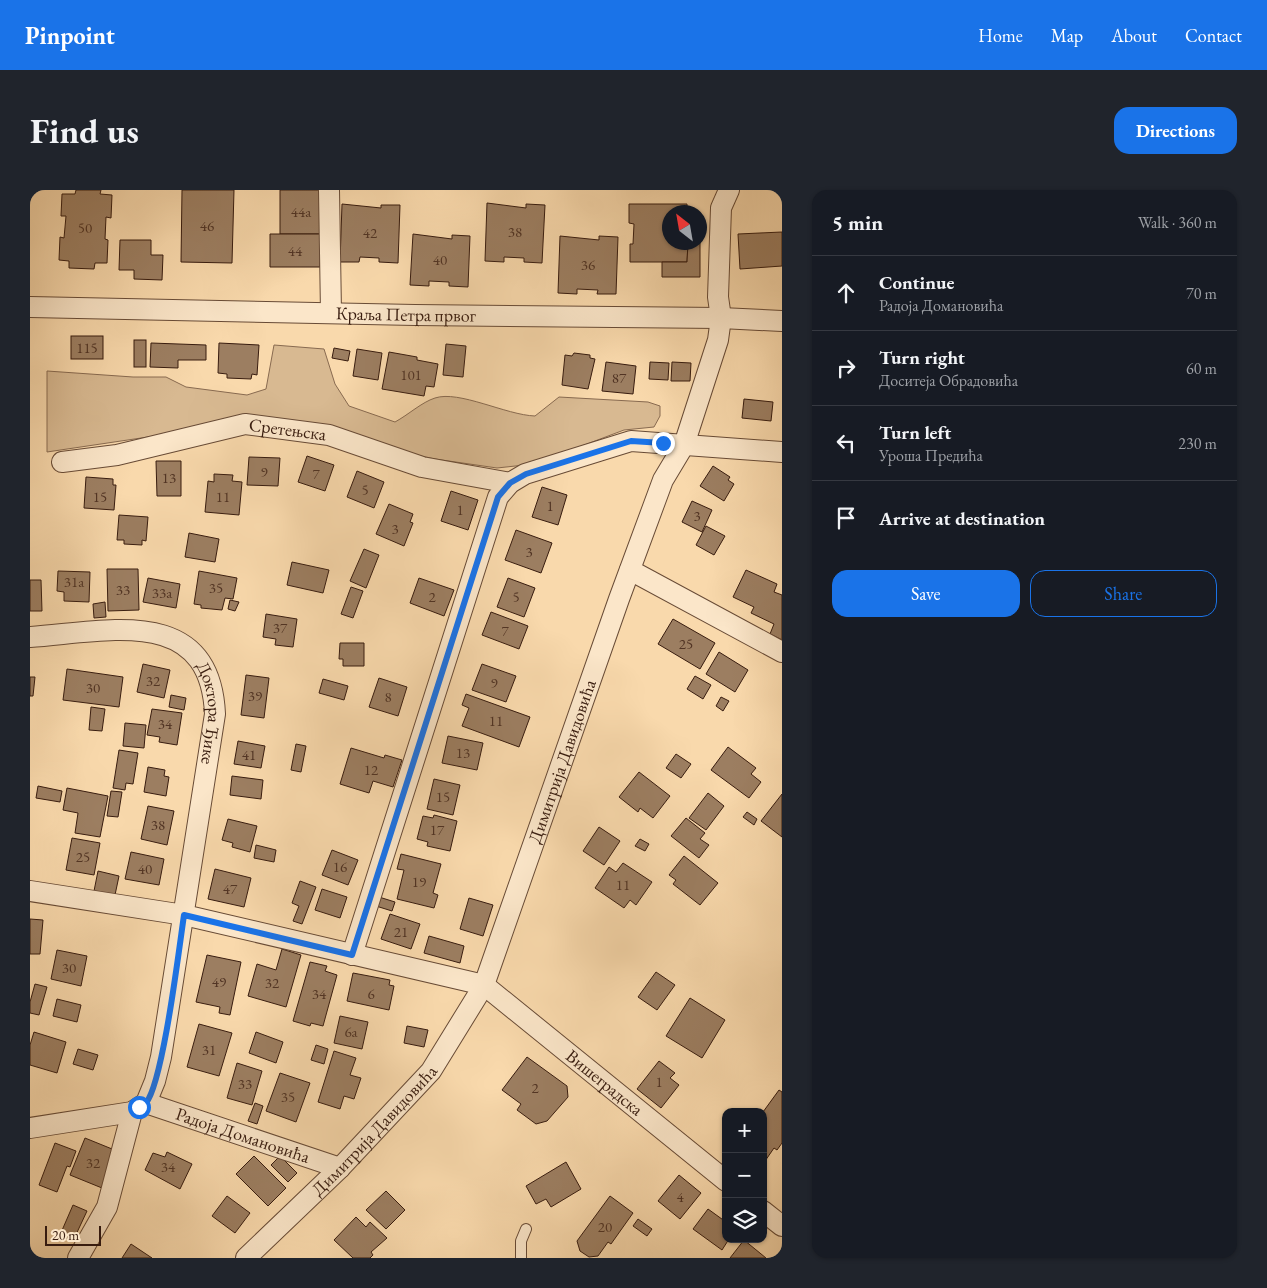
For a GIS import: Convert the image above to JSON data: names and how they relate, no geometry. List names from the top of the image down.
{
  "streets": {
    "street": [
      "Краља Петра првог",
      "Сретењска",
      "Доктора Ђике",
      "Димитрија Давидовића",
      "Вишеградска",
      "Радоја Домановића"
    ]
  },
  "crossings": [
    ["Краља Петра првог", "Димитрија Давидовића"],
    ["Димитрија Давидовића", "Вишеградска"],
    ["Димитрија Давидовића", "Радоја Домановића"]
  ],
  "house_numbers": [
    "44a",
    "46",
    "50",
    "38",
    "42",
    "44",
    "40",
    "36",
    "115",
    "101",
    "87",
    "9",
    "7",
    "13",
    "5",
    "15",
    "11",
    "1",
    "1",
    "3",
    "3",
    "3",
    "31a",
    "35",
    "33",
    "33a",
    "2",
    "5",
    "37",
    "7",
    "25",
    "32",
    "9",
    "30",
    "39",
    "8",
    "11",
    "34",
    "13",
    "41",
    "12",
    "15",
    "38",
    "17",
    "25",
    "16",
    "40",
    "19",
    "11",
    "47",
    "21",
    "30",
    "49",
    "32",
    "34",
    "6",
    "6a",
    "31",
    "1",
    "33",
    "2",
    "35",
    "32",
    "34",
    "4",
    "20"
  ],
  "scale_bar": "20 m",
  "north": "top left",
  "page": {
    "header": "Pinpoint",
    "nav": [
      "Home",
      "Map",
      "About",
      "Contact"
    ],
    "buttons": [
      "Directions",
      ["Save", "Share"]
    ],
    "title": "Find us",
    "heading": ["5 min", "Walk · 360 m"],
    "list": [
      ["Continue", "Радоја Домановића", "70 m"],
      ["Turn right", "Доситеја Обрадовића", "60 m"],
      ["Turn left", "Уроша Предића", "230 m"],
      "Arrive at destination"
    ],
    "map_buttons": ["+", "−"],
    "scale": "20 m"
  }
}
